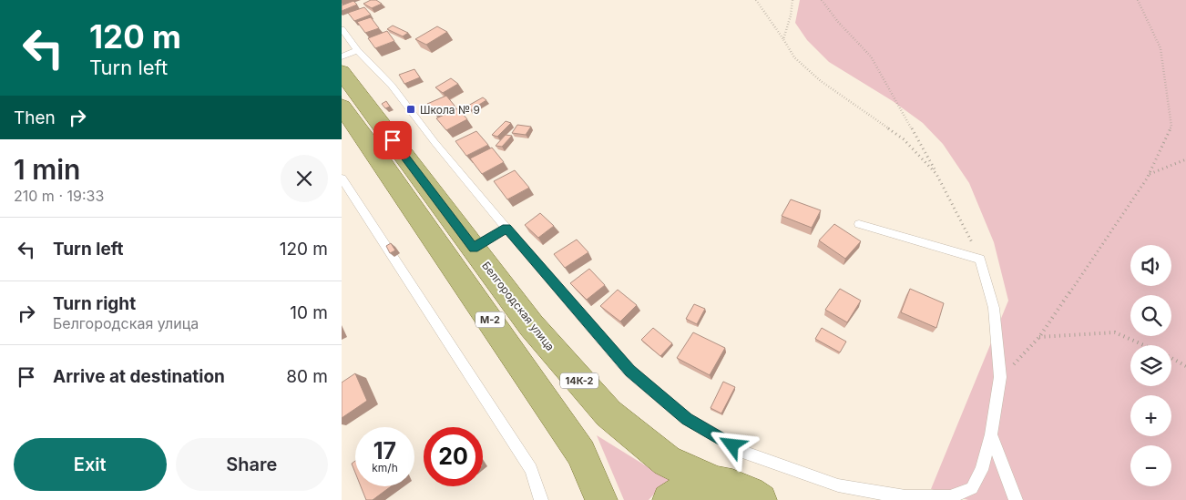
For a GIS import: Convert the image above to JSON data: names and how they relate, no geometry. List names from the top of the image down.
{
  "streets": {
    "main road": ["Белгородская улица", "М-2", "14К-2"]
  },
  "places": {
    "transit": ["Школа № 9"]
  },
  "page": {
    "turn": ["120 m", "Turn left"],
    "then": "Then",
    "heading": ["1 min", "210 m · 19:33"],
    "list": [
      {
        "name": "Turn left",
        "value": "120 m"
      },
      {
        "name": "Turn right",
        "note": "Белгородская улица",
        "value": "10 m"
      },
      {
        "name": "Arrive at destination",
        "value": "80 m"
      }
    ],
    "map_buttons": ["+", "−"],
    "speed": "17 km/h",
    "limit": "20",
    "buttons": ["Exit", "Share"]
  }
}
